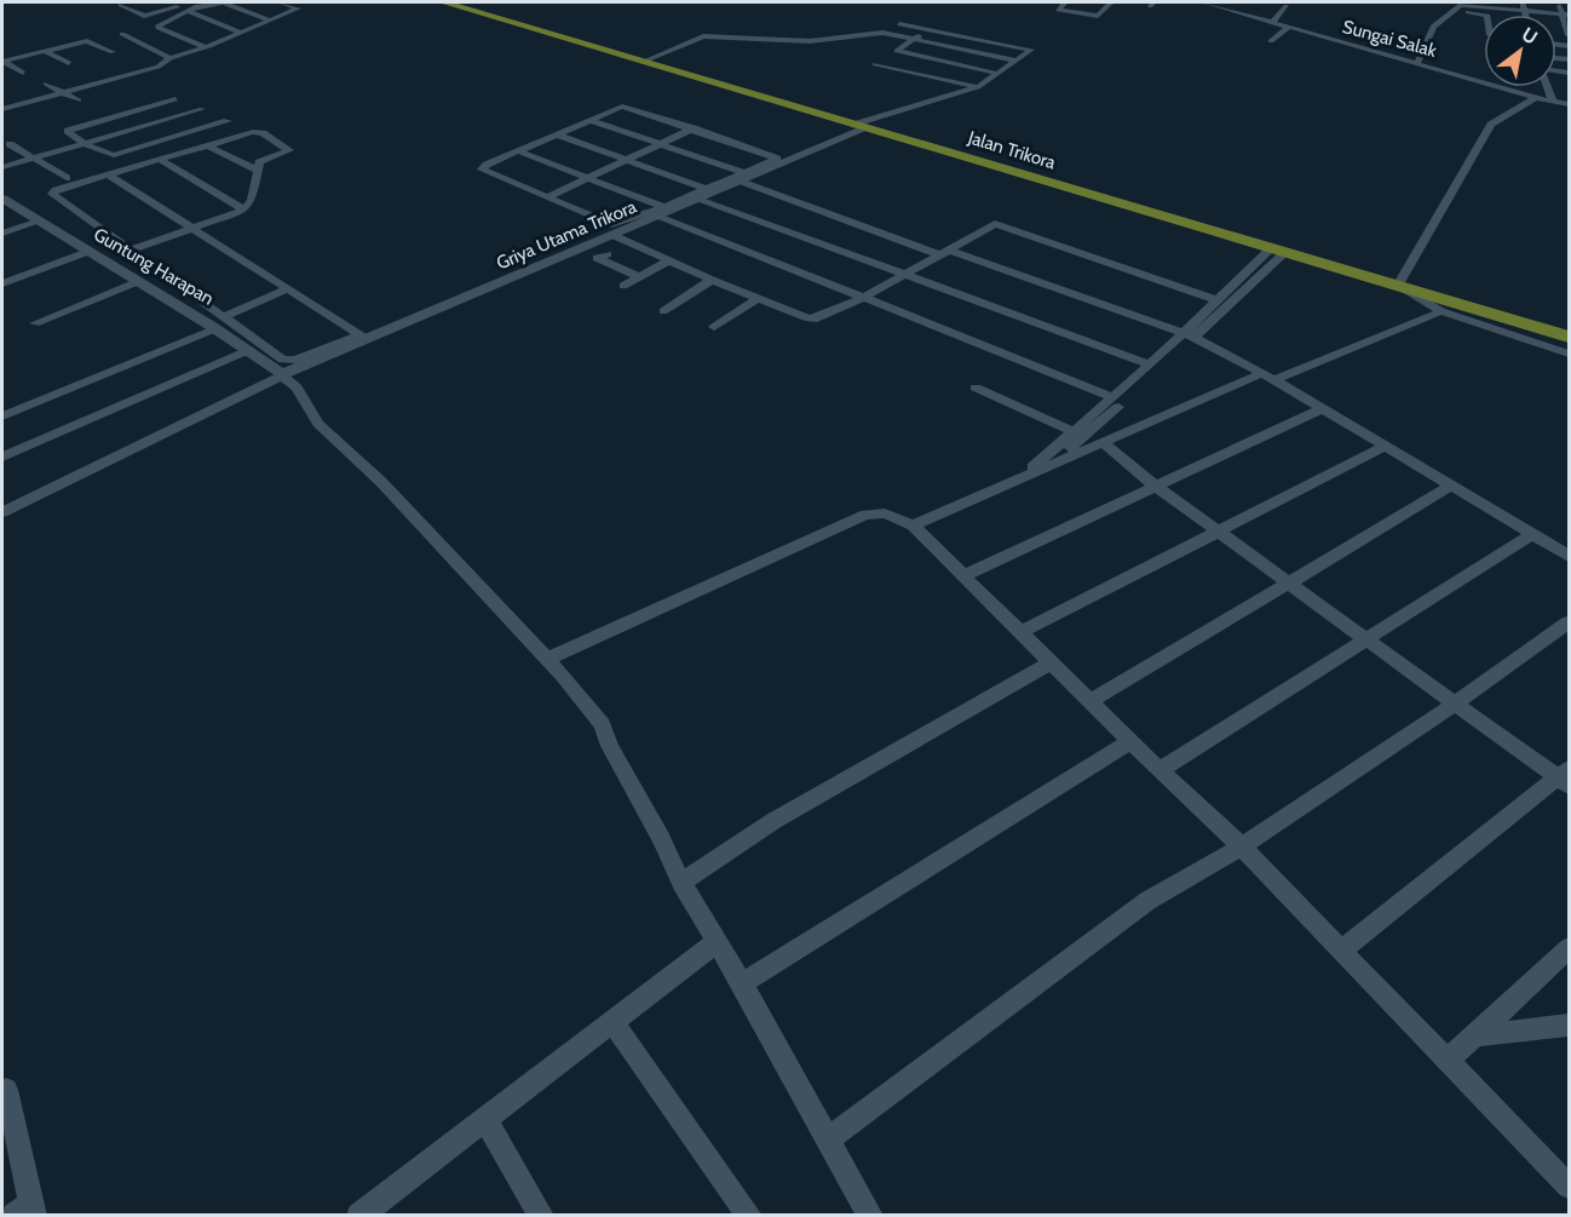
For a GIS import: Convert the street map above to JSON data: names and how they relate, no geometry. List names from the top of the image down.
{
  "streets": {
    "main road": ["Jalan Trikora"],
    "street": ["Sungai Salak", "Griya Utama Trikora", "Guntung Harapan"]
  },
  "crossings": [
    ["Jalan Trikora", "Griya Utama Trikora"],
    ["Griya Utama Trikora", "Guntung Harapan"]
  ],
  "north": "top right"
}
